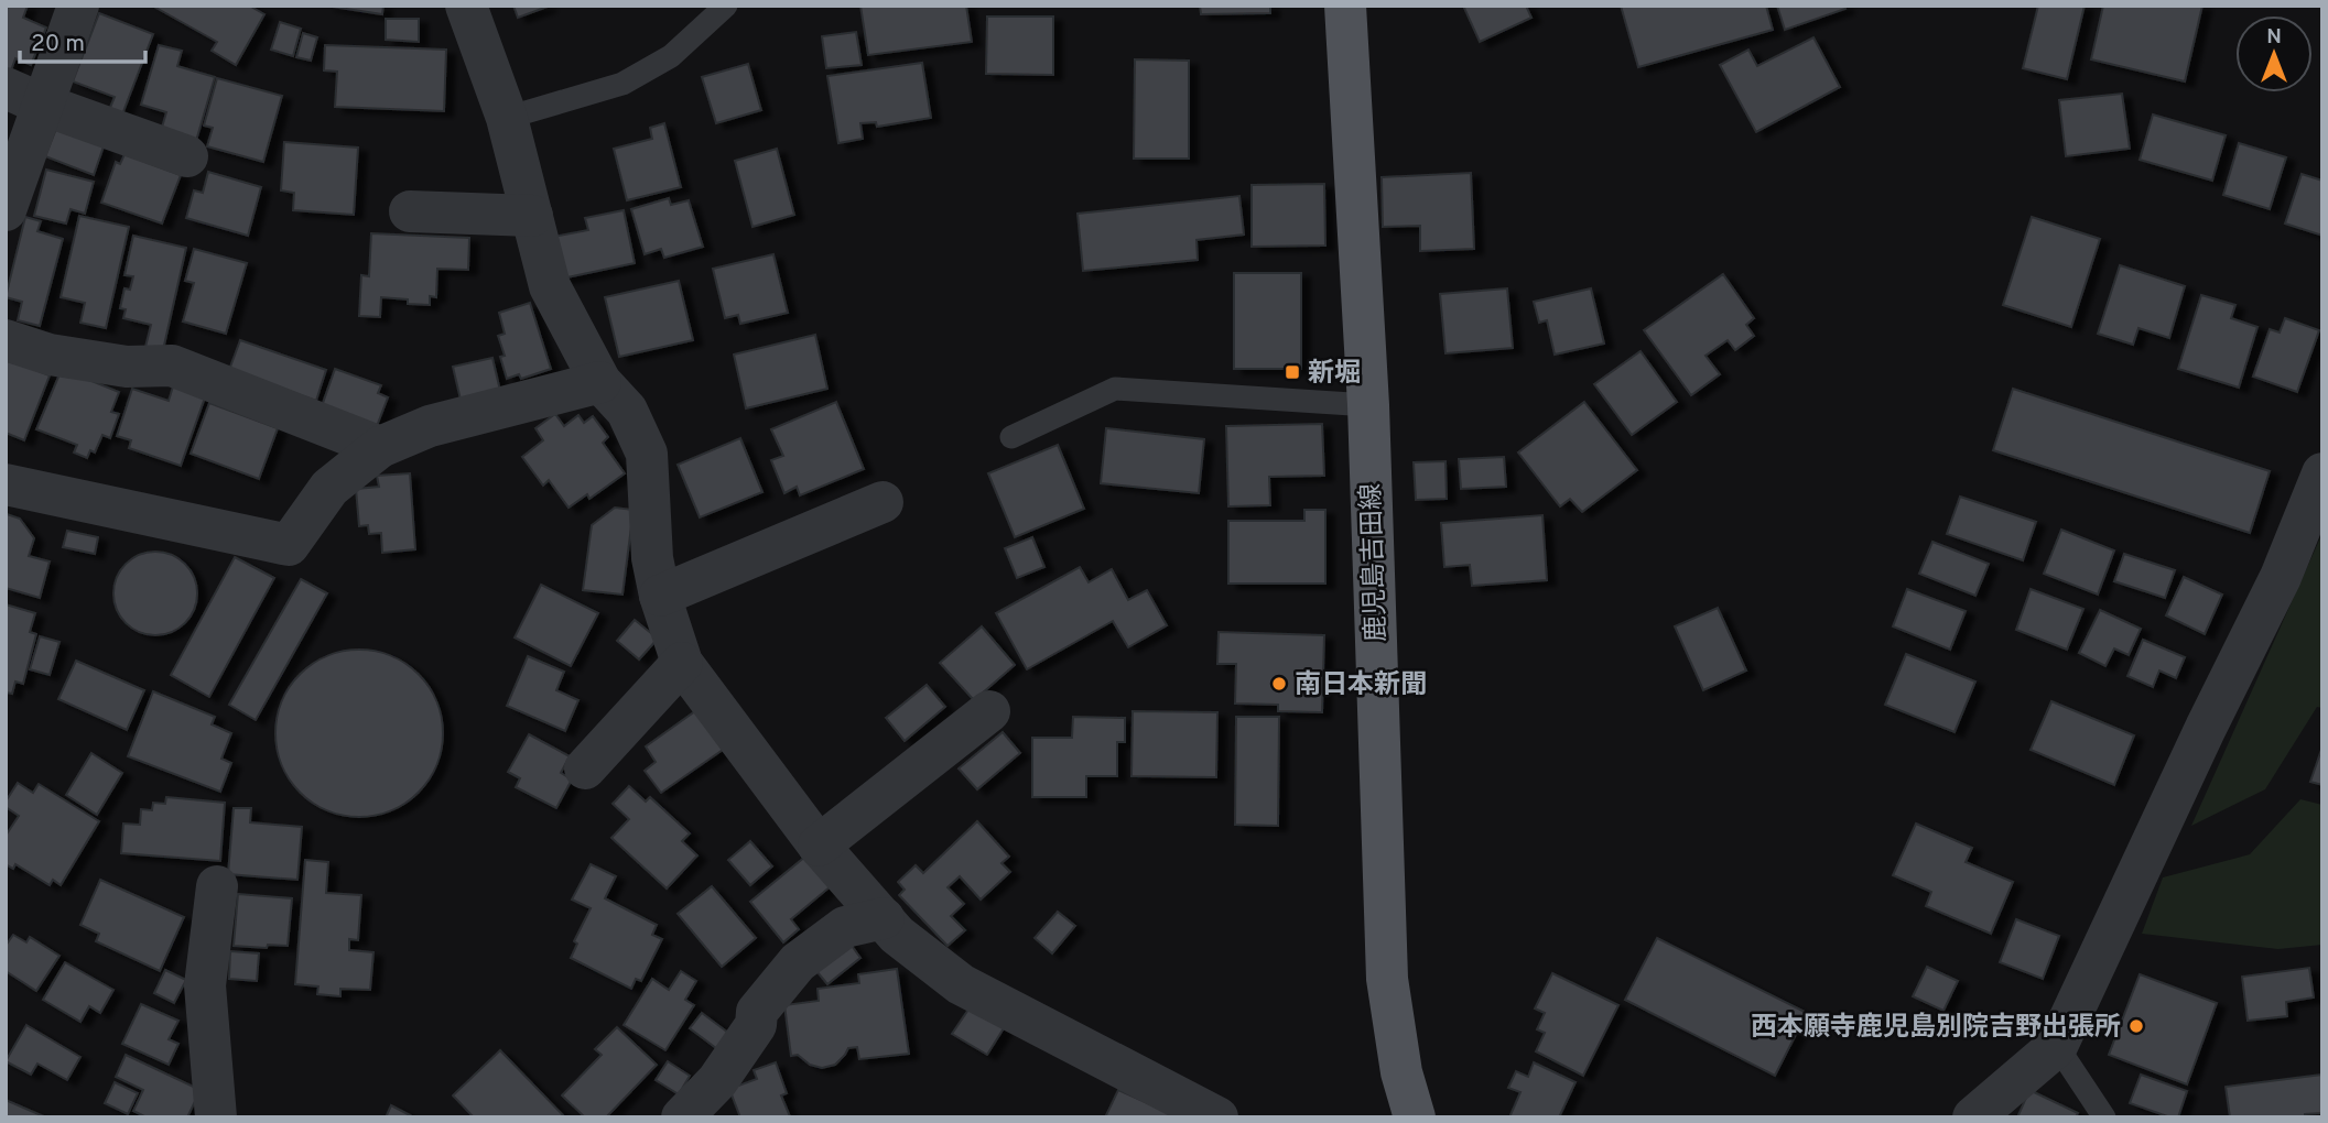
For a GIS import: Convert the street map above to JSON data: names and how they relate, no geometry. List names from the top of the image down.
{
  "streets": {
    "main road": ["鹿児島吉田線"]
  },
  "places": {
    "transit": ["新堀"],
    "other": ["南日本新聞", "西本願寺鹿児島別院吉野出張所"]
  },
  "scale_bar": "20 m",
  "north": "top"
}
